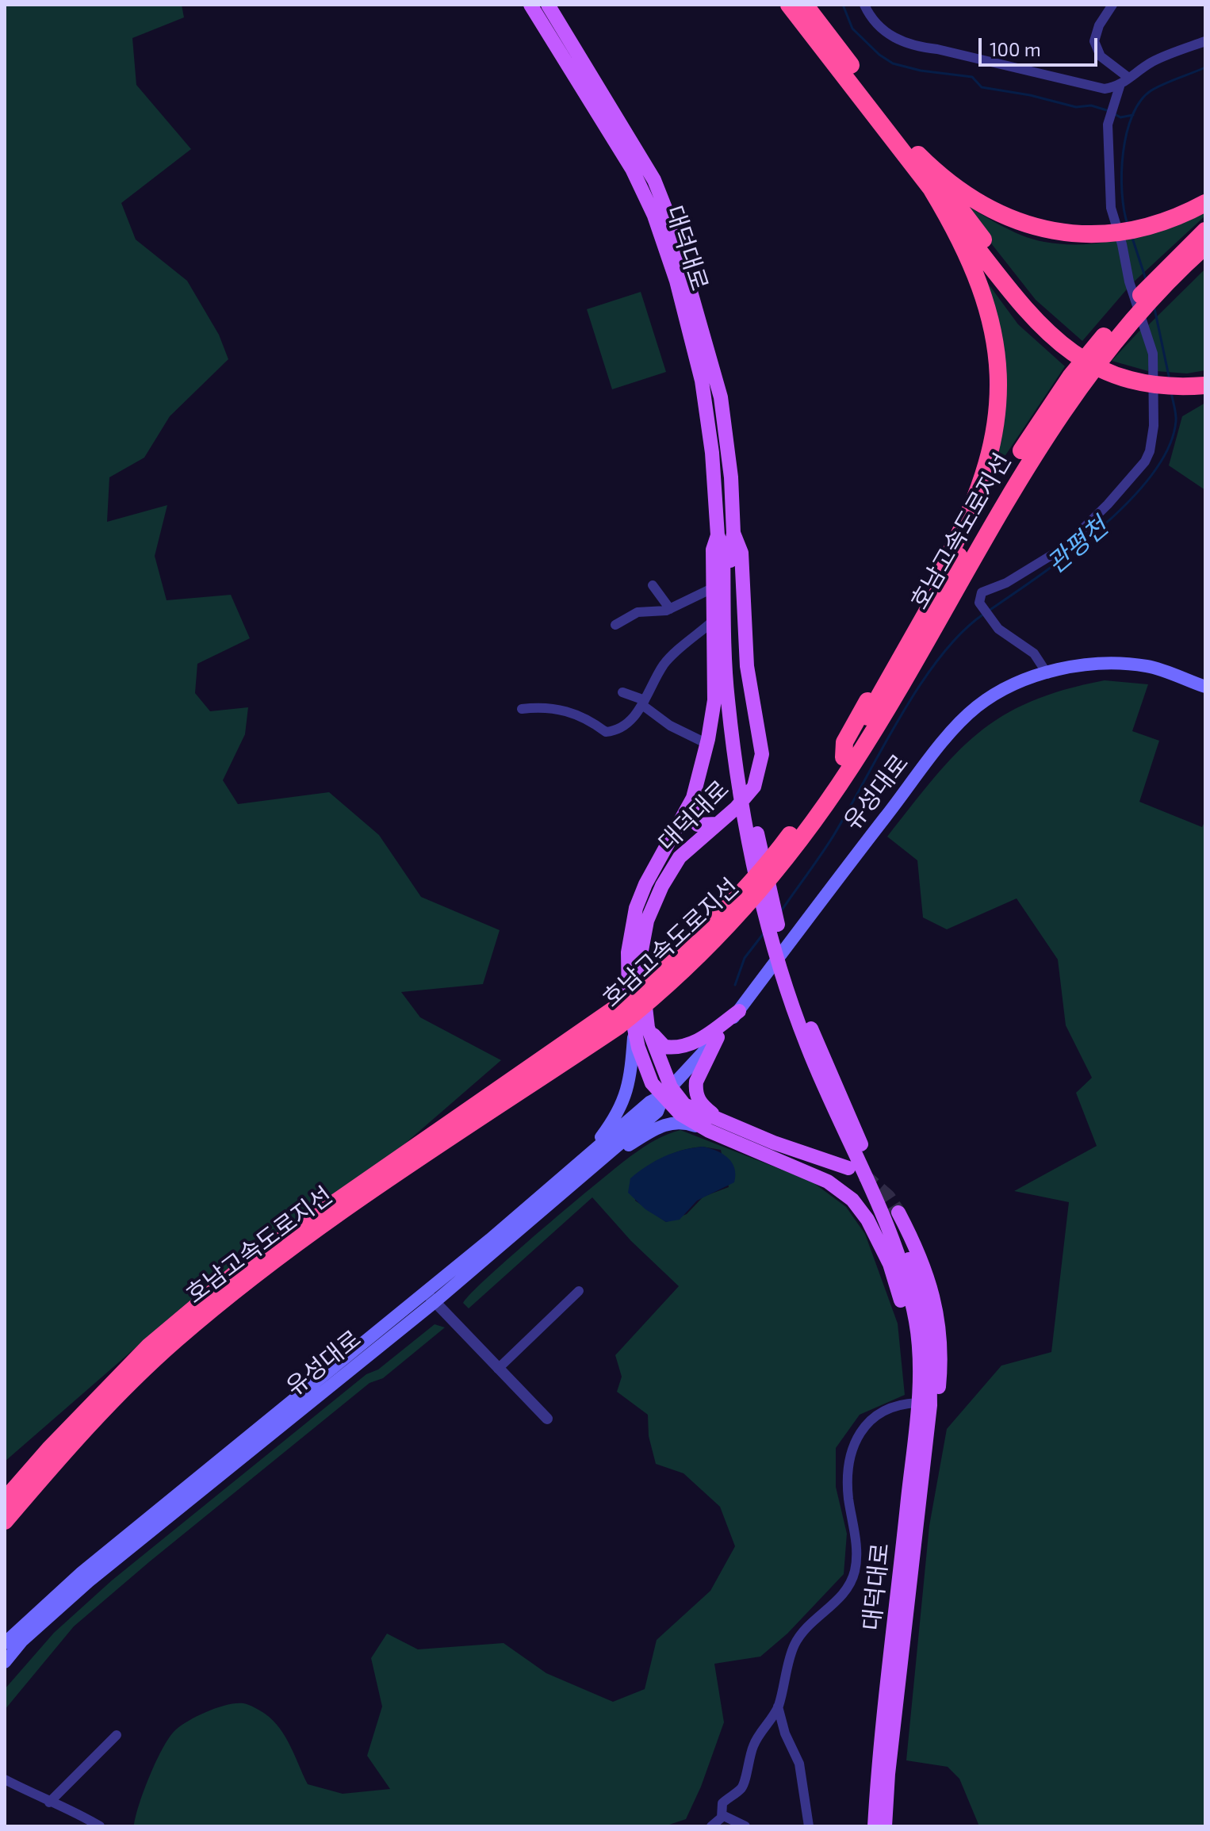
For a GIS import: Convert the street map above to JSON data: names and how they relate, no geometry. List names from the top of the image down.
{
  "streets": {
    "highway": ["호남고속도로지선"],
    "main road": ["대덕대로", "유성대로"]
  },
  "crossings": [
    ["대덕대로", "호남고속도로지선"],
    ["대덕대로", "유성대로"]
  ],
  "water": ["관평천"],
  "scale_bar": "100 m"
}
